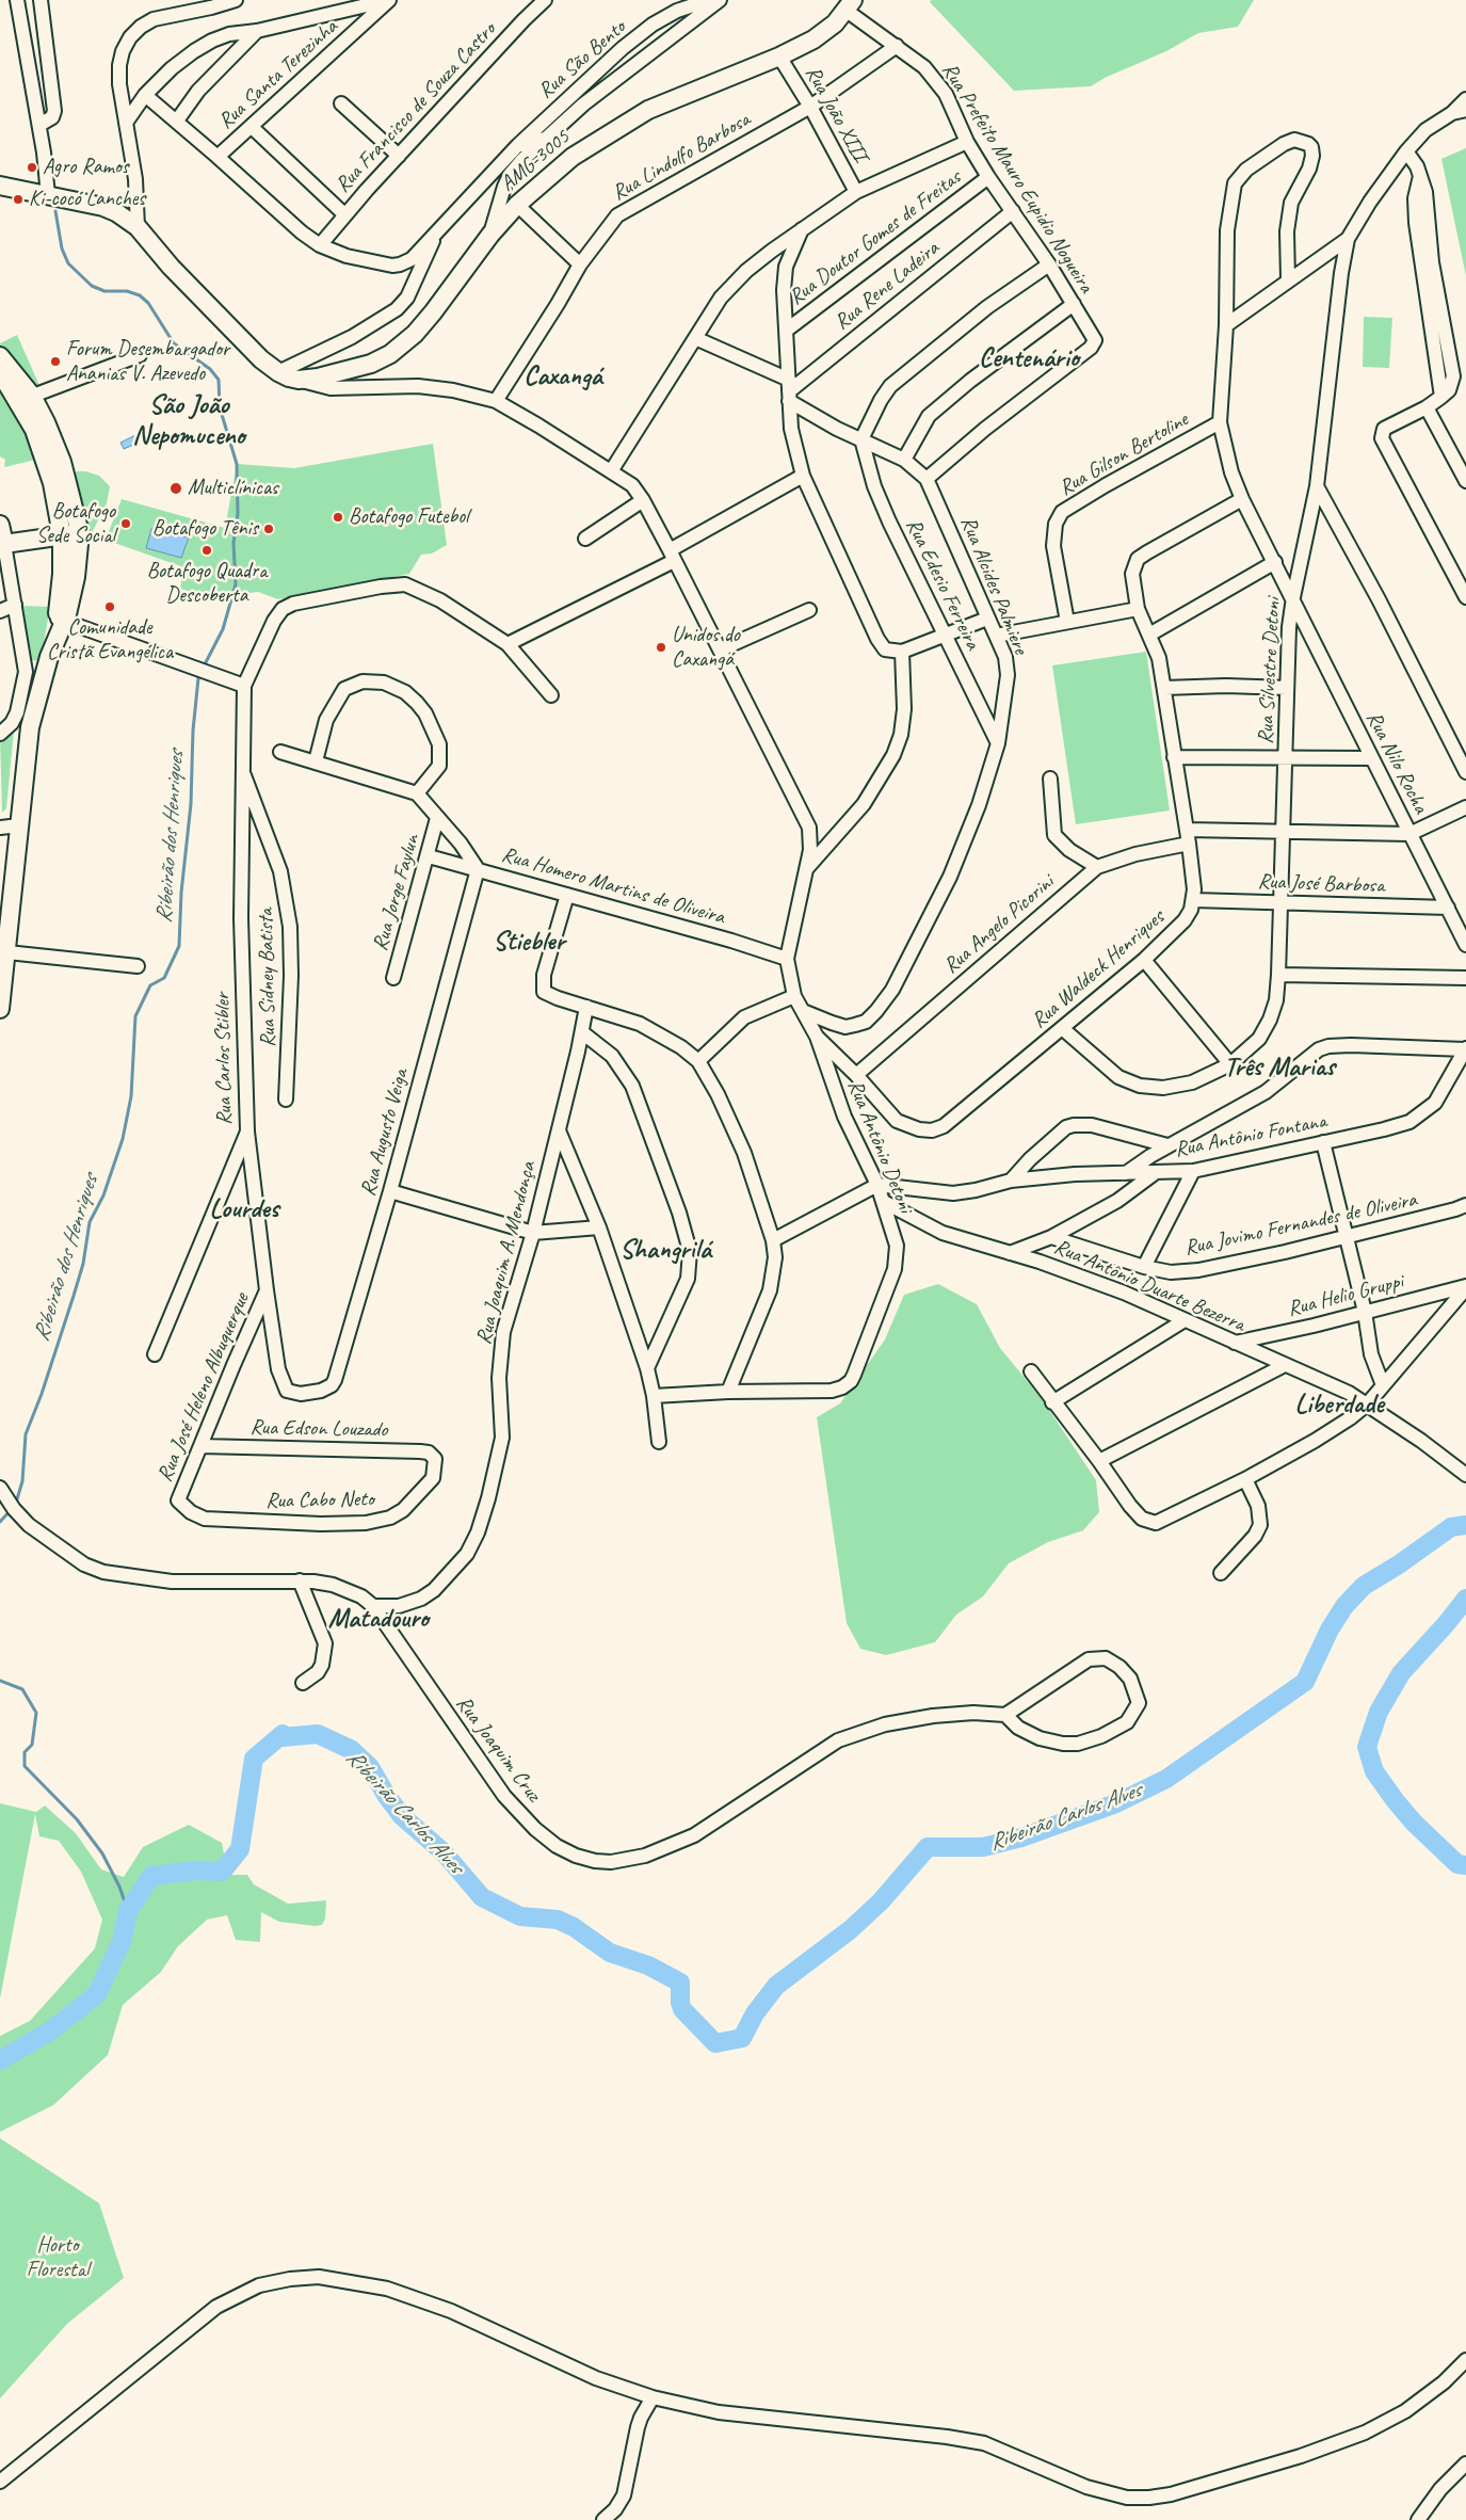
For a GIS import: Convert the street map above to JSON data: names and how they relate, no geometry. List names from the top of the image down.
{
  "streets": {
    "main road": ["AMG-3005"],
    "street": [
      "Rua São Bento",
      "Rua Santa Terezinha",
      "Rua Francisco de Souza Castro",
      "Rua João XIII",
      "Rua Lindolfo Barbosa",
      "Rua Prefeito Mauro Eupidio Nogueira",
      "Rua Doutor Gomes de Freitas",
      "Rua Rene Ladeira",
      "Rua Gilson Bertoline",
      "Rua Edesio Ferreira",
      "Rua Alcides Palmiere",
      "Rua Silvestre Detoni",
      "Rua Nilo Rocha",
      "Rua José Barbosa",
      "Rua Homero Martins de Oliveira",
      "Rua Jorge Faylun",
      "Rua Angelo Picorini",
      "Rua Waldeck Henriques",
      "Rua Sidney Batista",
      "Rua Carlos Stibler",
      "Rua Augusto Veiga",
      "Rua Antônio Fontana",
      "Rua Antônio Detoni",
      "Rua Jovimo Fernandes de Oliveira",
      "Rua Joaquim A. Mendonça",
      "Rua Antônio Duarte Bezerra",
      "Rua Helio Gruppi",
      "Rua José Heleno Albuquerque",
      "Rua Edson Louzado",
      "Rua Cabo Neto",
      "Rua Joaquim Cruz"
    ]
  },
  "crossings": [
    ["Rua São Bento", "Rua Santa Terezinha"],
    ["Rua São Bento", "Rua Francisco de Souza Castro"],
    ["Rua João XIII", "Rua Lindolfo Barbosa"],
    ["Rua João XIII", "AMG-3005"],
    ["Rua Lindolfo Barbosa", "Rua Prefeito Mauro Eupidio Nogueira"],
    ["AMG-3005", "Rua Prefeito Mauro Eupidio Nogueira"],
    ["Rua Prefeito Mauro Eupidio Nogueira", "Rua Doutor Gomes de Freitas"],
    ["Rua Prefeito Mauro Eupidio Nogueira", "Rua Rene Ladeira"],
    ["Rua Prefeito Mauro Eupidio Nogueira", "Rua Alcides Palmiere"],
    ["Rua Gilson Bertoline", "Rua Nilo Rocha"],
    ["Rua Edesio Ferreira", "Rua Alcides Palmiere"],
    ["Rua Silvestre Detoni", "Rua Nilo Rocha"],
    ["Rua Silvestre Detoni", "Rua José Barbosa"],
    ["Rua Silvestre Detoni", "Rua Waldeck Henriques"],
    ["Rua Nilo Rocha", "Rua José Barbosa"],
    ["Rua José Barbosa", "Rua Waldeck Henriques"],
    ["Rua Homero Martins de Oliveira", "Rua Jorge Faylun"],
    ["Rua Homero Martins de Oliveira", "Rua Augusto Veiga"],
    ["Rua Angelo Picorini", "Rua Waldeck Henriques"],
    ["Rua Waldeck Henriques", "Rua Antônio Detoni"],
    ["Rua Sidney Batista", "Rua Carlos Stibler"],
    ["Rua Augusto Veiga", "Rua José Heleno Albuquerque"],
    ["Rua Antônio Fontana", "Rua Antônio Detoni"],
    ["Rua Antônio Detoni", "Rua Antônio Duarte Bezerra"],
    ["Rua Joaquim A. Mendonça", "Rua Joaquim Cruz"],
    ["Rua Antônio Duarte Bezerra", "Rua Helio Gruppi"],
    ["Rua José Heleno Albuquerque", "Rua Edson Louzado"],
    ["Rua José Heleno Albuquerque", "Rua Cabo Neto"],
    ["Rua Edson Louzado", "Rua Cabo Neto"]
  ],
  "districts": [
    "Centenário",
    "Caxangá",
    "São João Nepomuceno",
    "Stiebler",
    "Três Marias",
    "Lourdes",
    "Shangrilá",
    "Liberdade",
    "Matadouro"
  ],
  "water": ["Ribeirão dos Henriques", "Ribeirão Carlos Alves"],
  "parks": ["Horto Florestal"],
  "places": [
    "Agro Ramos",
    "Ki-cocó Lanches",
    "Forum Desembargador Ananias V. Azevedo",
    "Multiclínicas",
    "Botafogo Futebol",
    "Botafogo Sede Social",
    "Botafogo Tênis",
    "Botafogo Quadra Descoberta",
    "Comunidade Cristã Evangélica",
    "Unidos do Caxangá"
  ]
}
